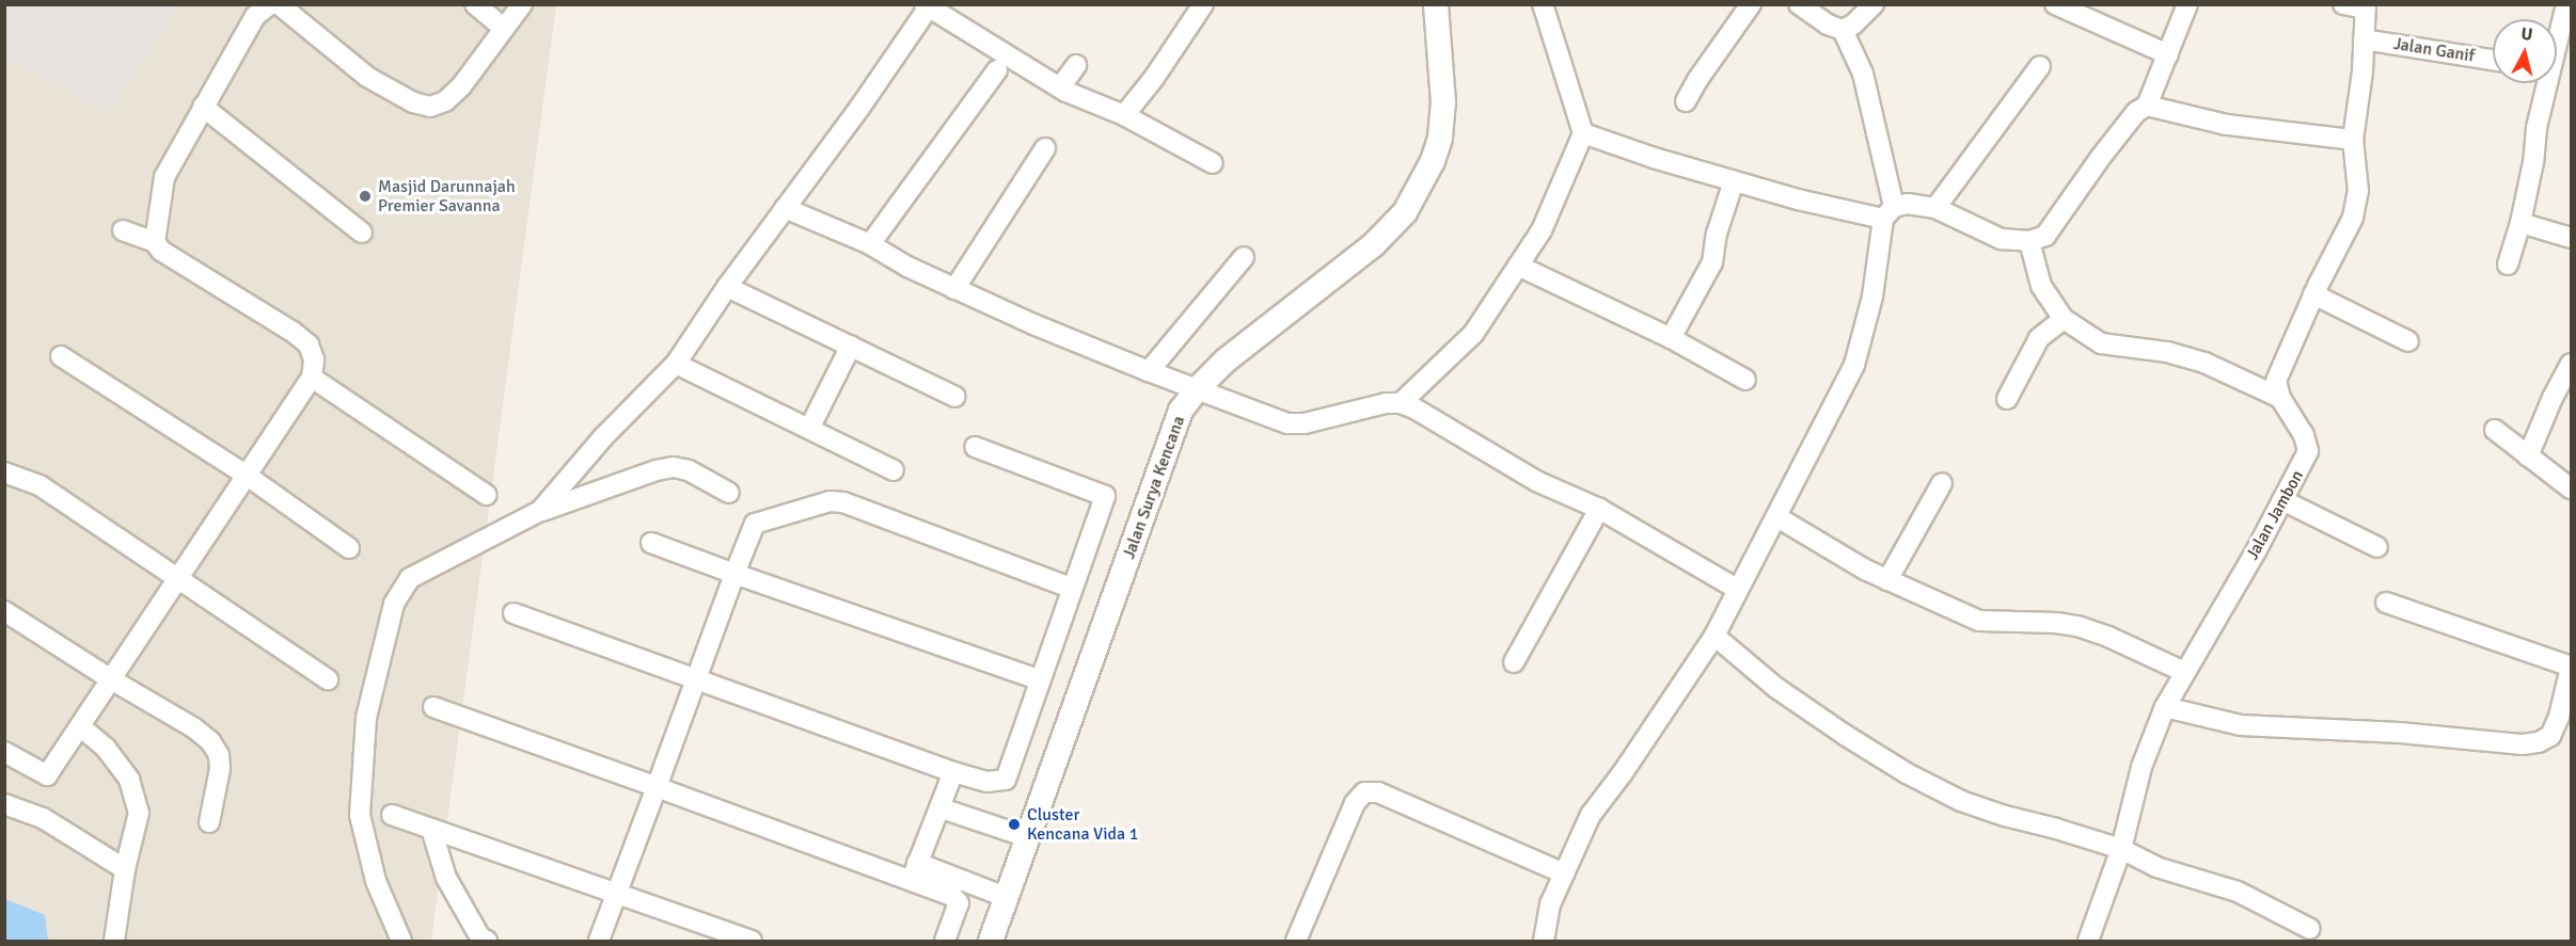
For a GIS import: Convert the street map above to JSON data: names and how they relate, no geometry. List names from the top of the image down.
{
  "streets": {
    "street": ["Jalan Ganif", "Jalan Surya Kencana", "Jalan Jambon"]
  },
  "places": ["Masjid Darunnajah Premier Savanna", "Cluster Kencana Vida 1"],
  "north": "top"
}
